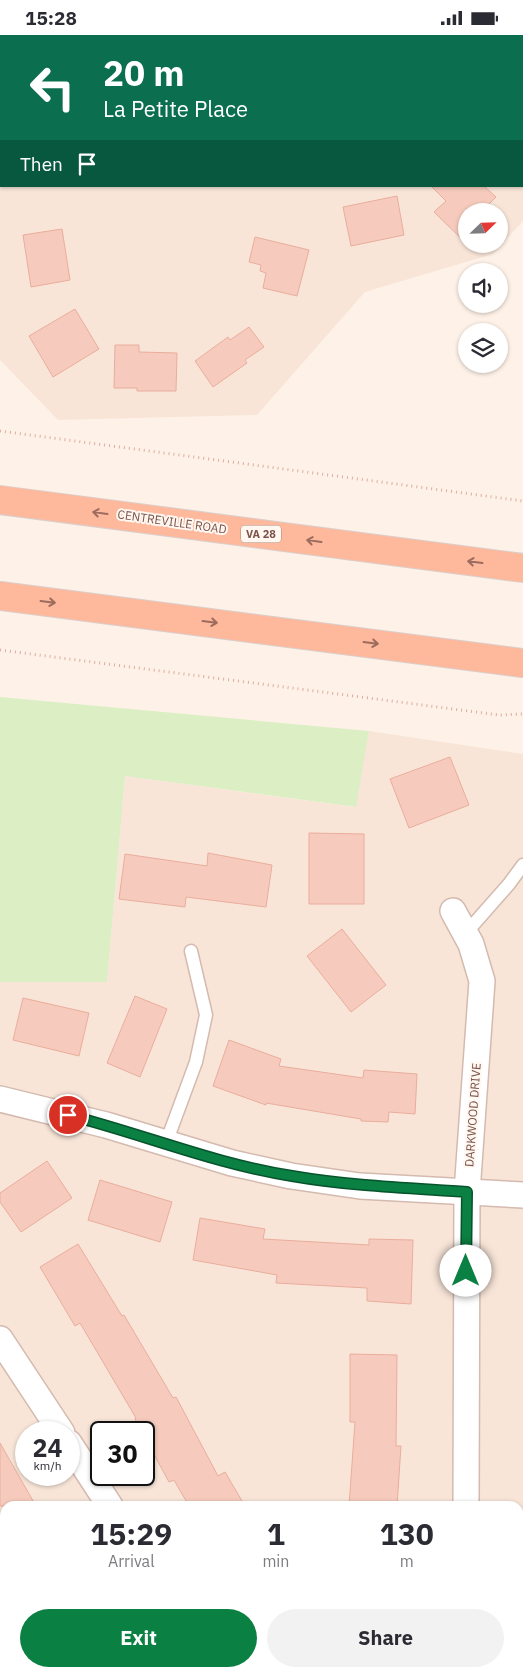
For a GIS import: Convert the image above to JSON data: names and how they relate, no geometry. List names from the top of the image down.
{
  "streets": {
    "highway": ["CENTREVILLE ROAD", "VA 28"],
    "street": ["DARKWOOD DRIVE"]
  },
  "north": "top right",
  "page": {
    "status": "15:28",
    "turn": ["20 m", "La Petite Place"],
    "then": "Then",
    "speed": "24 km/h",
    "limit": "30",
    "eta": [
      "15:29",
      "Arrival",
      "1",
      "min",
      "130",
      "m"
    ],
    "buttons": ["Exit", "Share"]
  }
}
